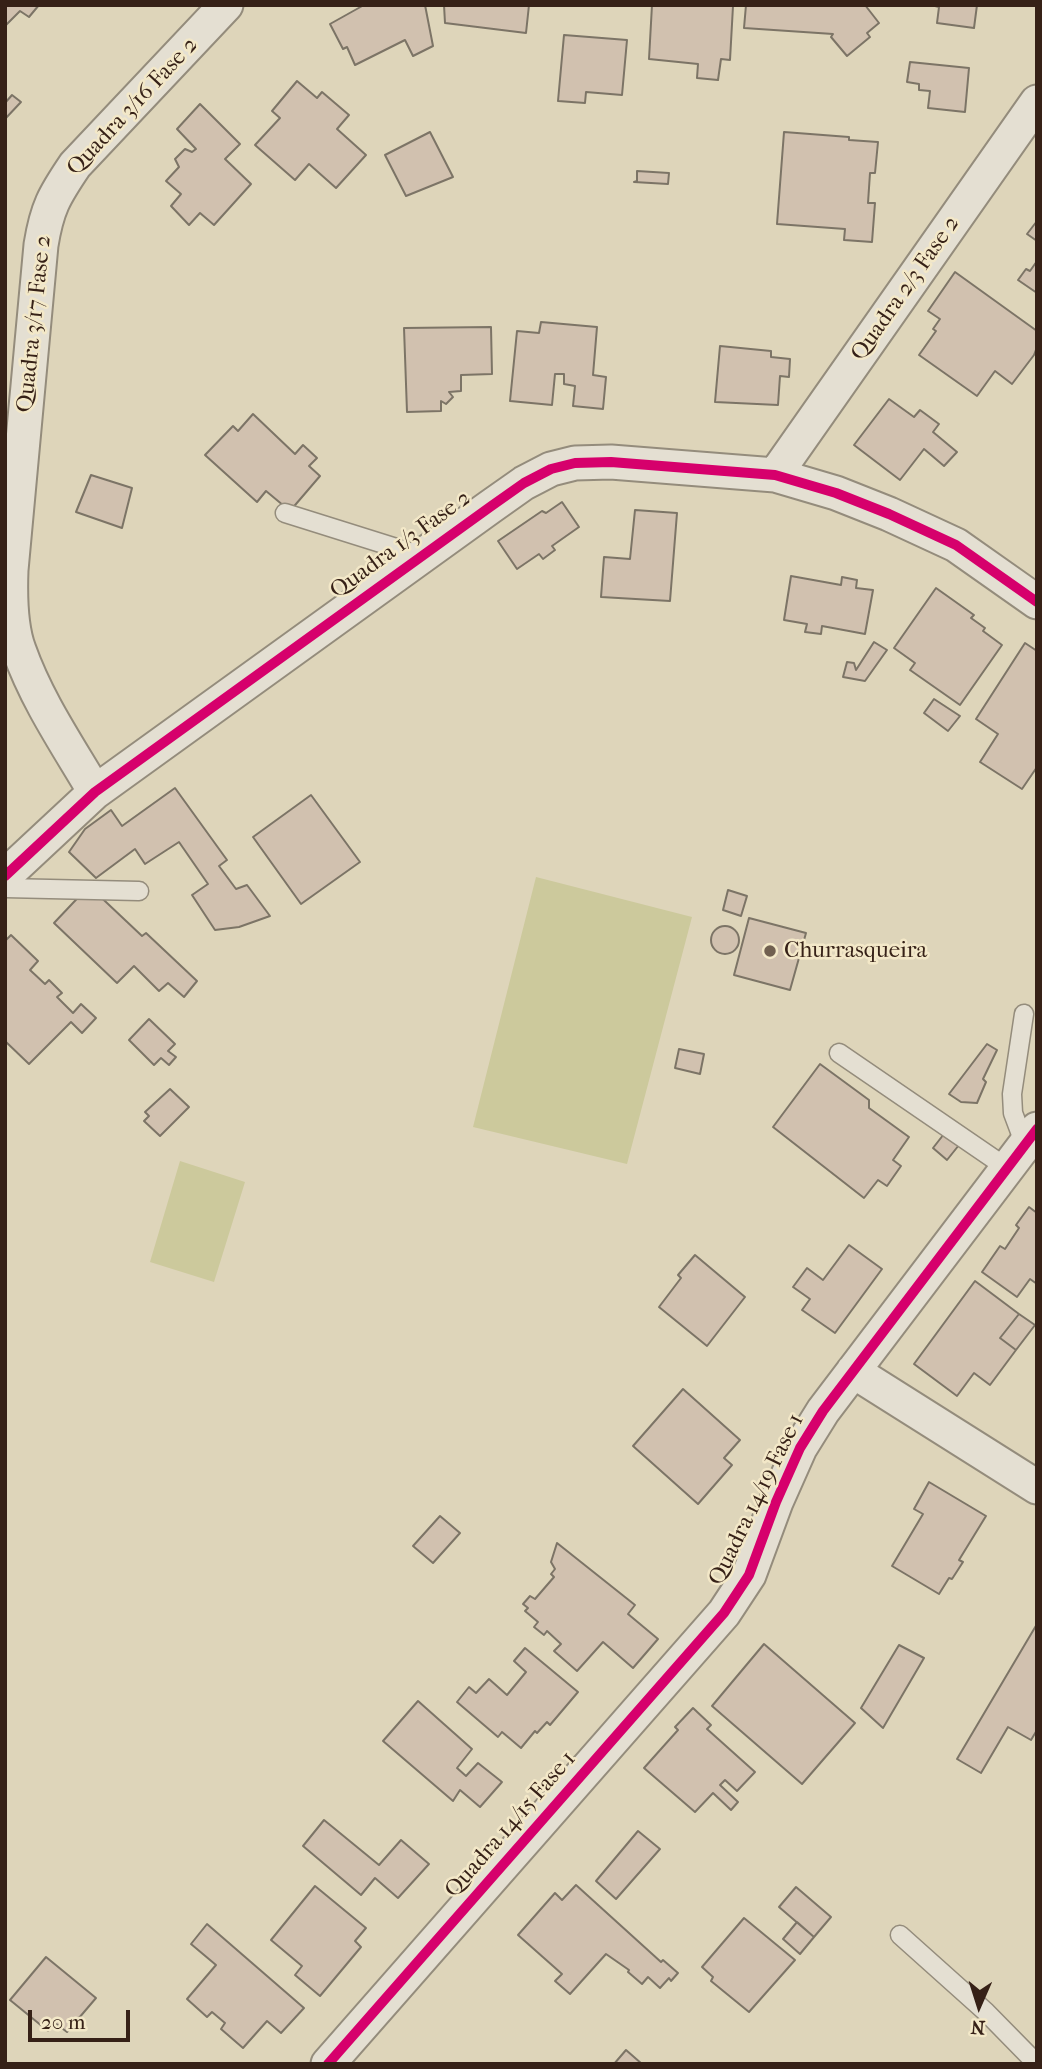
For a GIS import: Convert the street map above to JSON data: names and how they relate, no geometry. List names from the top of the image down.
{
  "streets": {
    "street": [
      "Quadra 3/16 Fase 2",
      "Quadra 2/3 Fase 2",
      "Quadra 3/17 Fase 2",
      "Quadra 1/3 Fase 2",
      "Quadra 14/19 Fase 1",
      "Quadra 14/15 Fase 1"
    ]
  },
  "crossings": [
    ["Quadra 3/16 Fase 2", "Quadra 3/17 Fase 2"],
    ["Quadra 2/3 Fase 2", "Quadra 1/3 Fase 2"],
    ["Quadra 3/17 Fase 2", "Quadra 1/3 Fase 2"],
    ["Quadra 14/19 Fase 1", "Quadra 14/15 Fase 1"]
  ],
  "places": ["Churrasqueira"],
  "scale_bar": "20 m",
  "north": "bottom"
}
